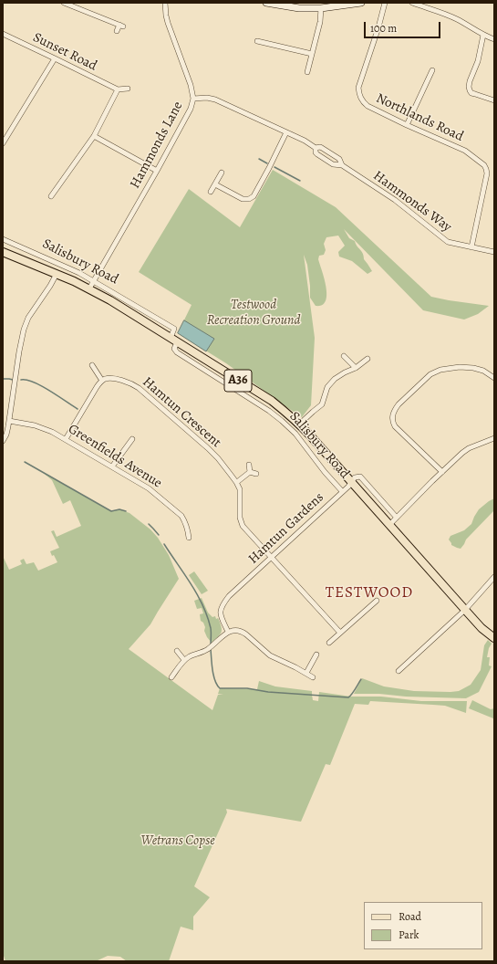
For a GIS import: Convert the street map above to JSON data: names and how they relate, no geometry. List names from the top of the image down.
{
  "streets": {
    "main road": ["Salisbury Road", "A36"],
    "street": [
      "Sunset Road",
      "Northlands Road",
      "Hammonds Lane",
      "Hammonds Way",
      "Hamtun Crescent",
      "Greenfields Avenue",
      "Hamtun Gardens"
    ]
  },
  "crossings": [
    ["Northlands Road", "Hammonds Way"],
    ["Hammonds Lane", "Hammonds Way"],
    ["Hammonds Lane", "Salisbury Road"],
    ["Salisbury Road", "Hamtun Gardens"]
  ],
  "districts": ["TESTWOOD"],
  "parks": ["Testwood Recreation Ground", "Wetrans Copse"],
  "legend": ["Road", "Park"],
  "scale_bar": "100 m"
}
